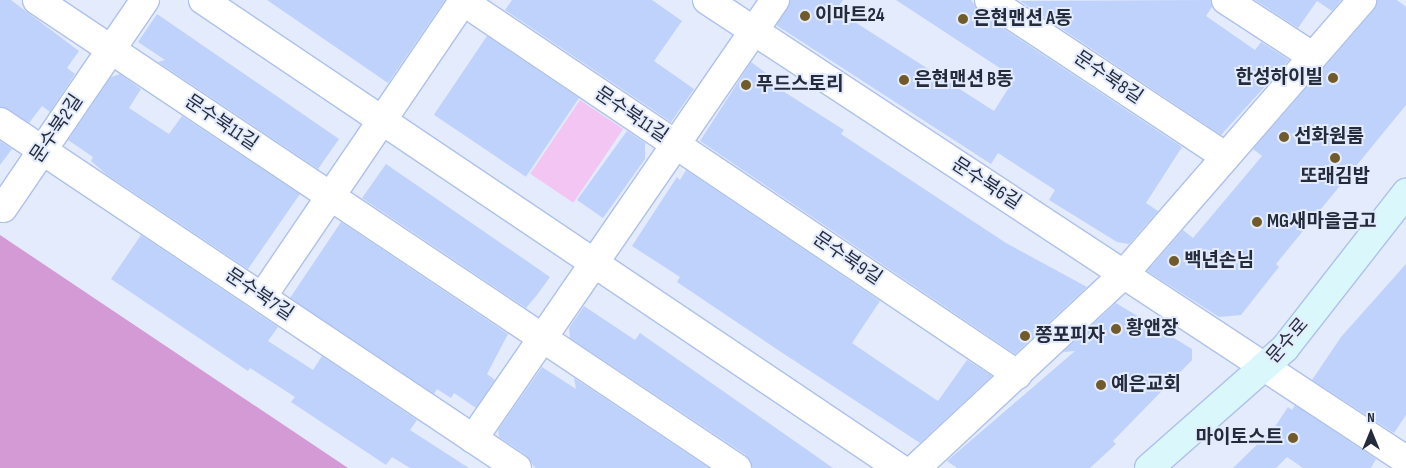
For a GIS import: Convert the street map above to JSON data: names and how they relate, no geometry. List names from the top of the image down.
{
  "streets": {
    "street": [
      "문수북8길",
      "문수북11길",
      "문수북2길",
      "문수북6길",
      "문수북9길",
      "문수북7길",
      "문수로"
    ]
  },
  "crossings": [
    ["문수북11길", "문수북2길"],
    ["문수북11길", "문수북6길"],
    ["문수북11길", "문수북9길"],
    ["문수북11길", "문수북7길"],
    ["문수북2길", "문수북7길"],
    ["문수북6길", "문수로"]
  ],
  "places": [
    "이마트24",
    "은현맨션 A동",
    "한성하이빌",
    "은현맨션 B동",
    "푸드스토리",
    "선화원룸",
    "또래김밥",
    "MG새마을금고",
    "백년손님",
    "황앤장",
    "쫑포피자",
    "예은교회",
    "마이토스트"
  ],
  "north": "top"
}
